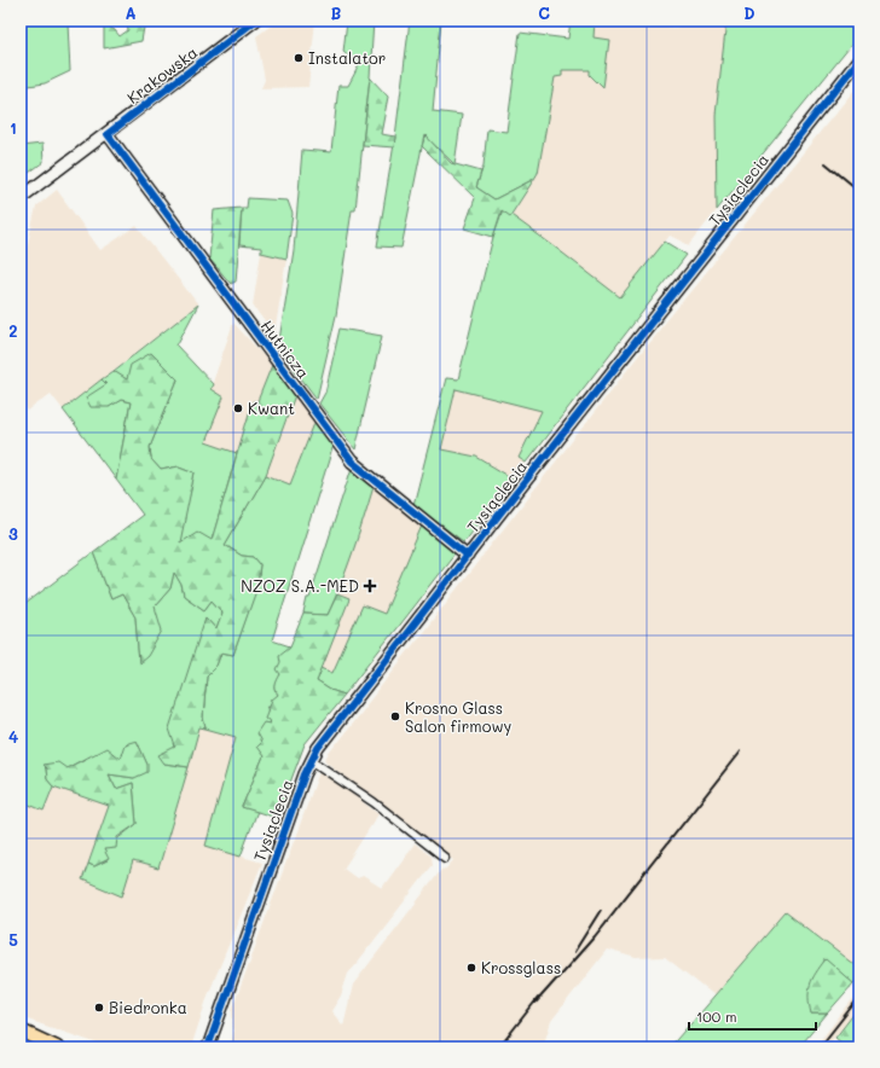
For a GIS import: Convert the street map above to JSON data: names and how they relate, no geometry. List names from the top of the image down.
{
  "streets": {
    "street": ["Krakowska", "Tysiąclecia", "Hutnicza"]
  },
  "crossings": [
    ["Krakowska", "Hutnicza"],
    ["Tysiąclecia", "Hutnicza"]
  ],
  "places": {
    "other": [
      "Instalator",
      "Kwant",
      "Krosno Glass Salon firmowy",
      "Krossglass",
      "Biedronka"
    ],
    "health": ["NZOZ S.A.-MED"]
  },
  "scale_bar": "100 m",
  "grid": {
    "columns": [
      "A",
      "B",
      "C",
      "D"
    ],
    "rows": [
      "1",
      "2",
      "3",
      "4",
      "5"
    ]
  }
}
